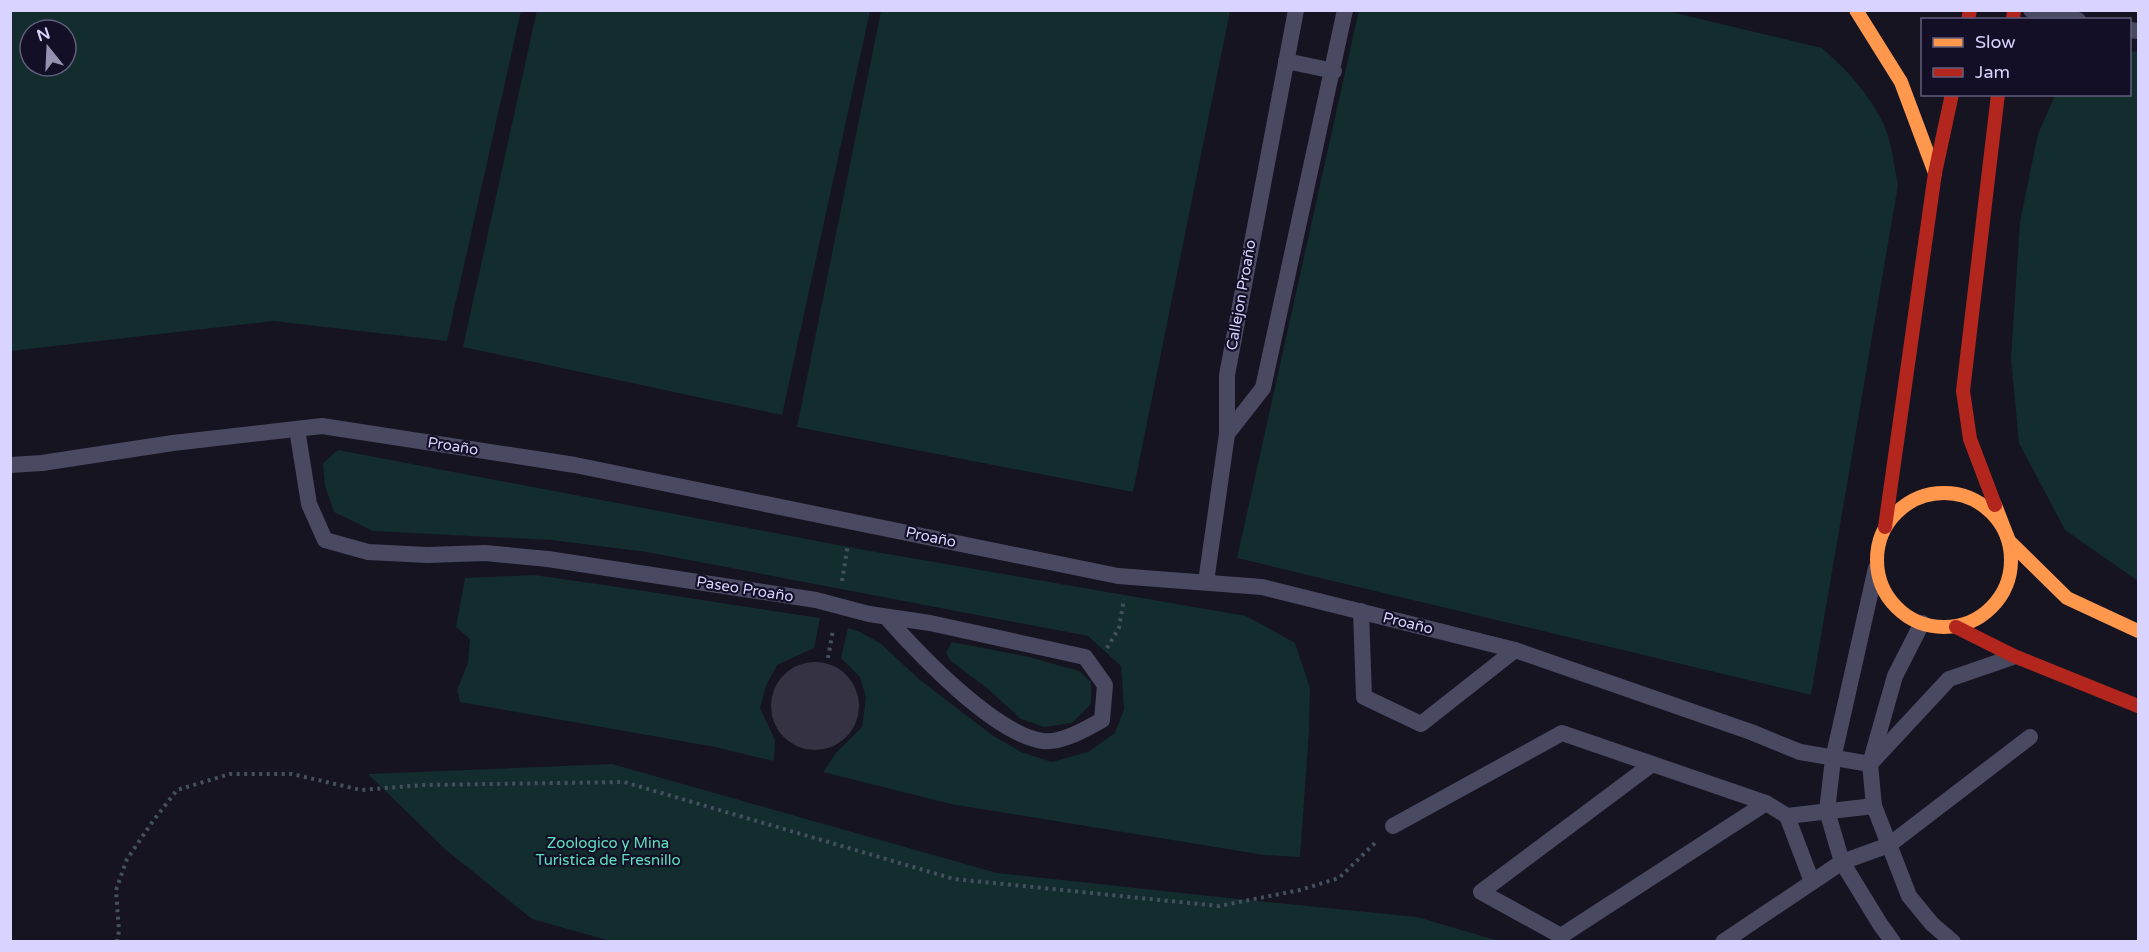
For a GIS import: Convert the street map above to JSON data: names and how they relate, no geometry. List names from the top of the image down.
{
  "streets": {
    "lane": ["Callejon Proaño", "Proaño", "Paseo Proaño"]
  },
  "crossings": [
    ["Callejon Proaño", "Proaño"],
    ["Proaño", "Paseo Proaño"]
  ],
  "parks": ["Zoologico y Mina Turistica de Fresnillo"],
  "legend": ["Slow", "Jam"],
  "north": "top"
}
